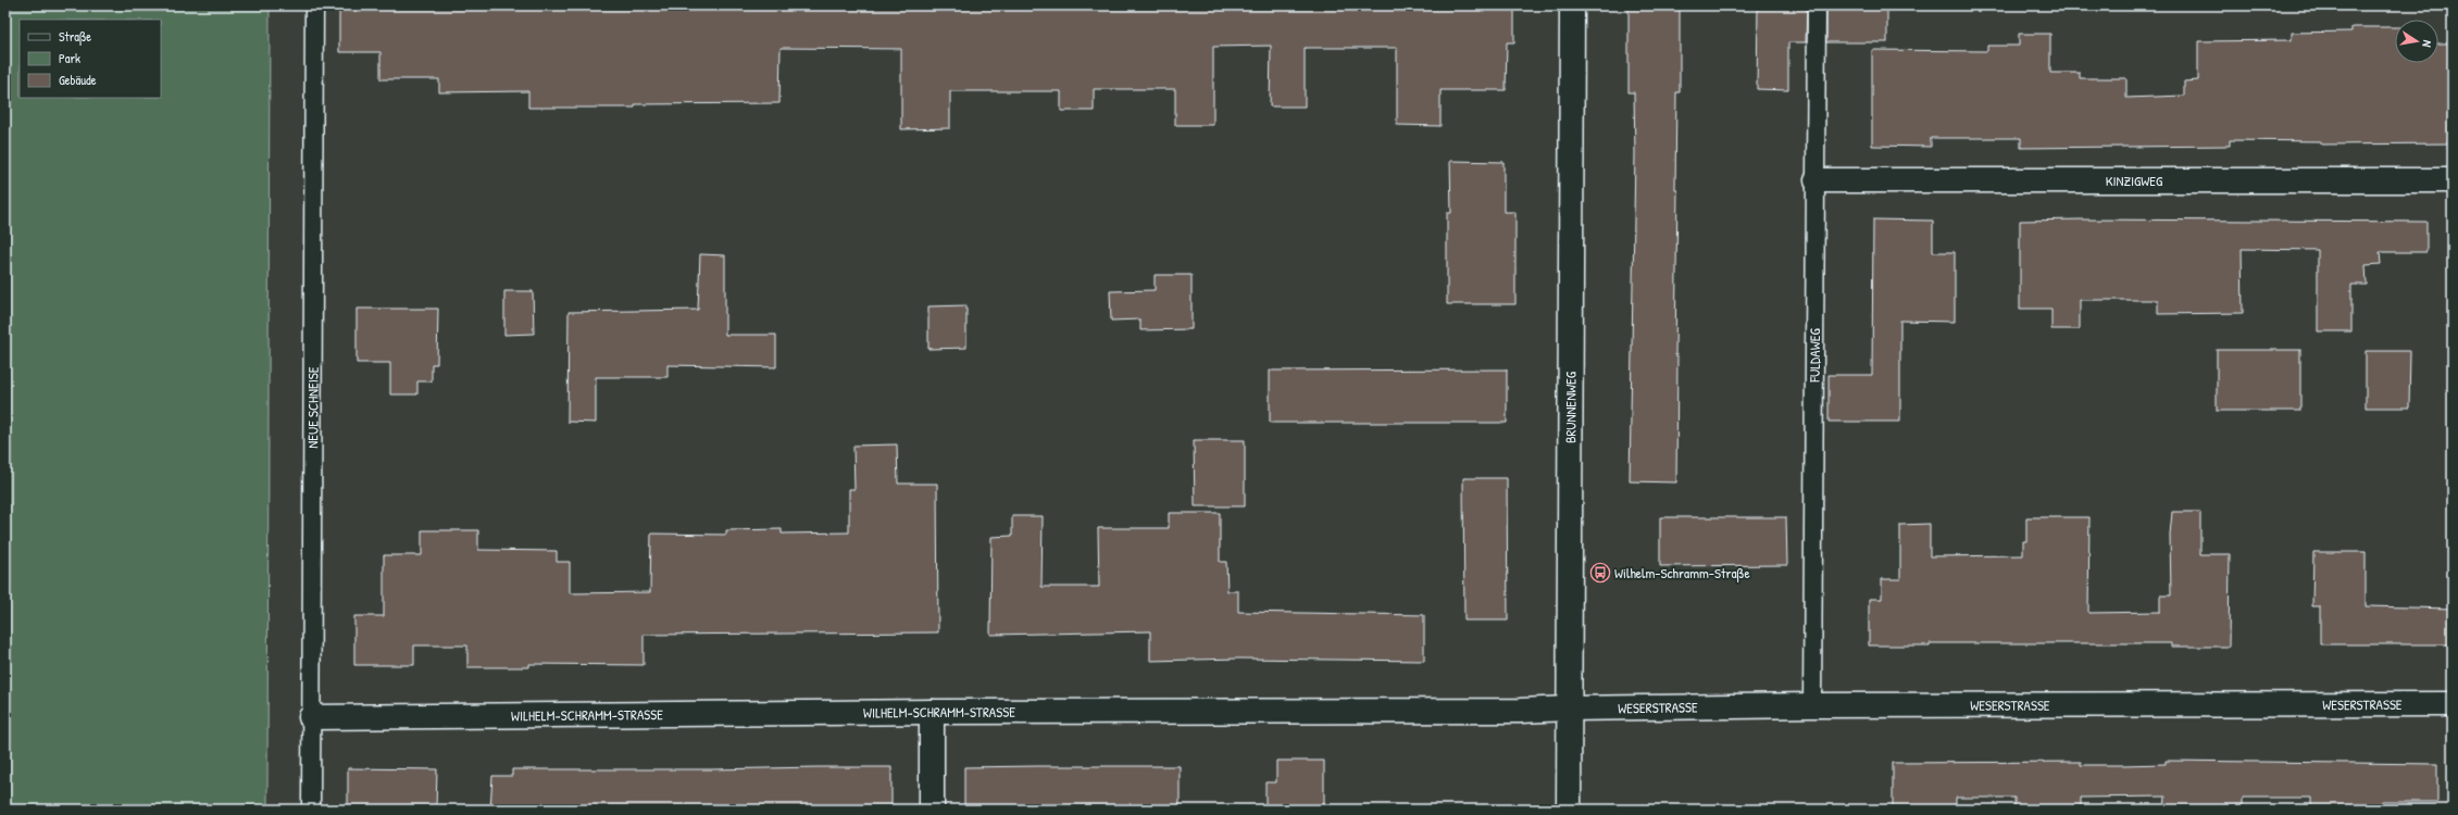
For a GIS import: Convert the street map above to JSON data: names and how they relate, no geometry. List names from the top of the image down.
{
  "streets": {
    "street": [
      "KINZIGWEG",
      "BRUNNENWEG",
      "WESERSTRASSE",
      "WILHELM-SCHRAMM-STRASSE"
    ],
    "lane": ["FULDAWEG", "NEUE SCHNEISE"]
  },
  "crossings": [
    ["KINZIGWEG", "FULDAWEG"],
    ["FULDAWEG", "WESERSTRASSE"],
    ["NEUE SCHNEISE", "WILHELM-SCHRAMM-STRASSE"],
    ["BRUNNENWEG", "WESERSTRASSE"],
    ["BRUNNENWEG", "WILHELM-SCHRAMM-STRASSE"],
    ["WESERSTRASSE", "WILHELM-SCHRAMM-STRASSE"]
  ],
  "places": {
    "bus stop": ["Wilhelm-Schramm-Straße"]
  },
  "legend": ["Straße", "Park", "Gebäude"],
  "north": "right"
}
